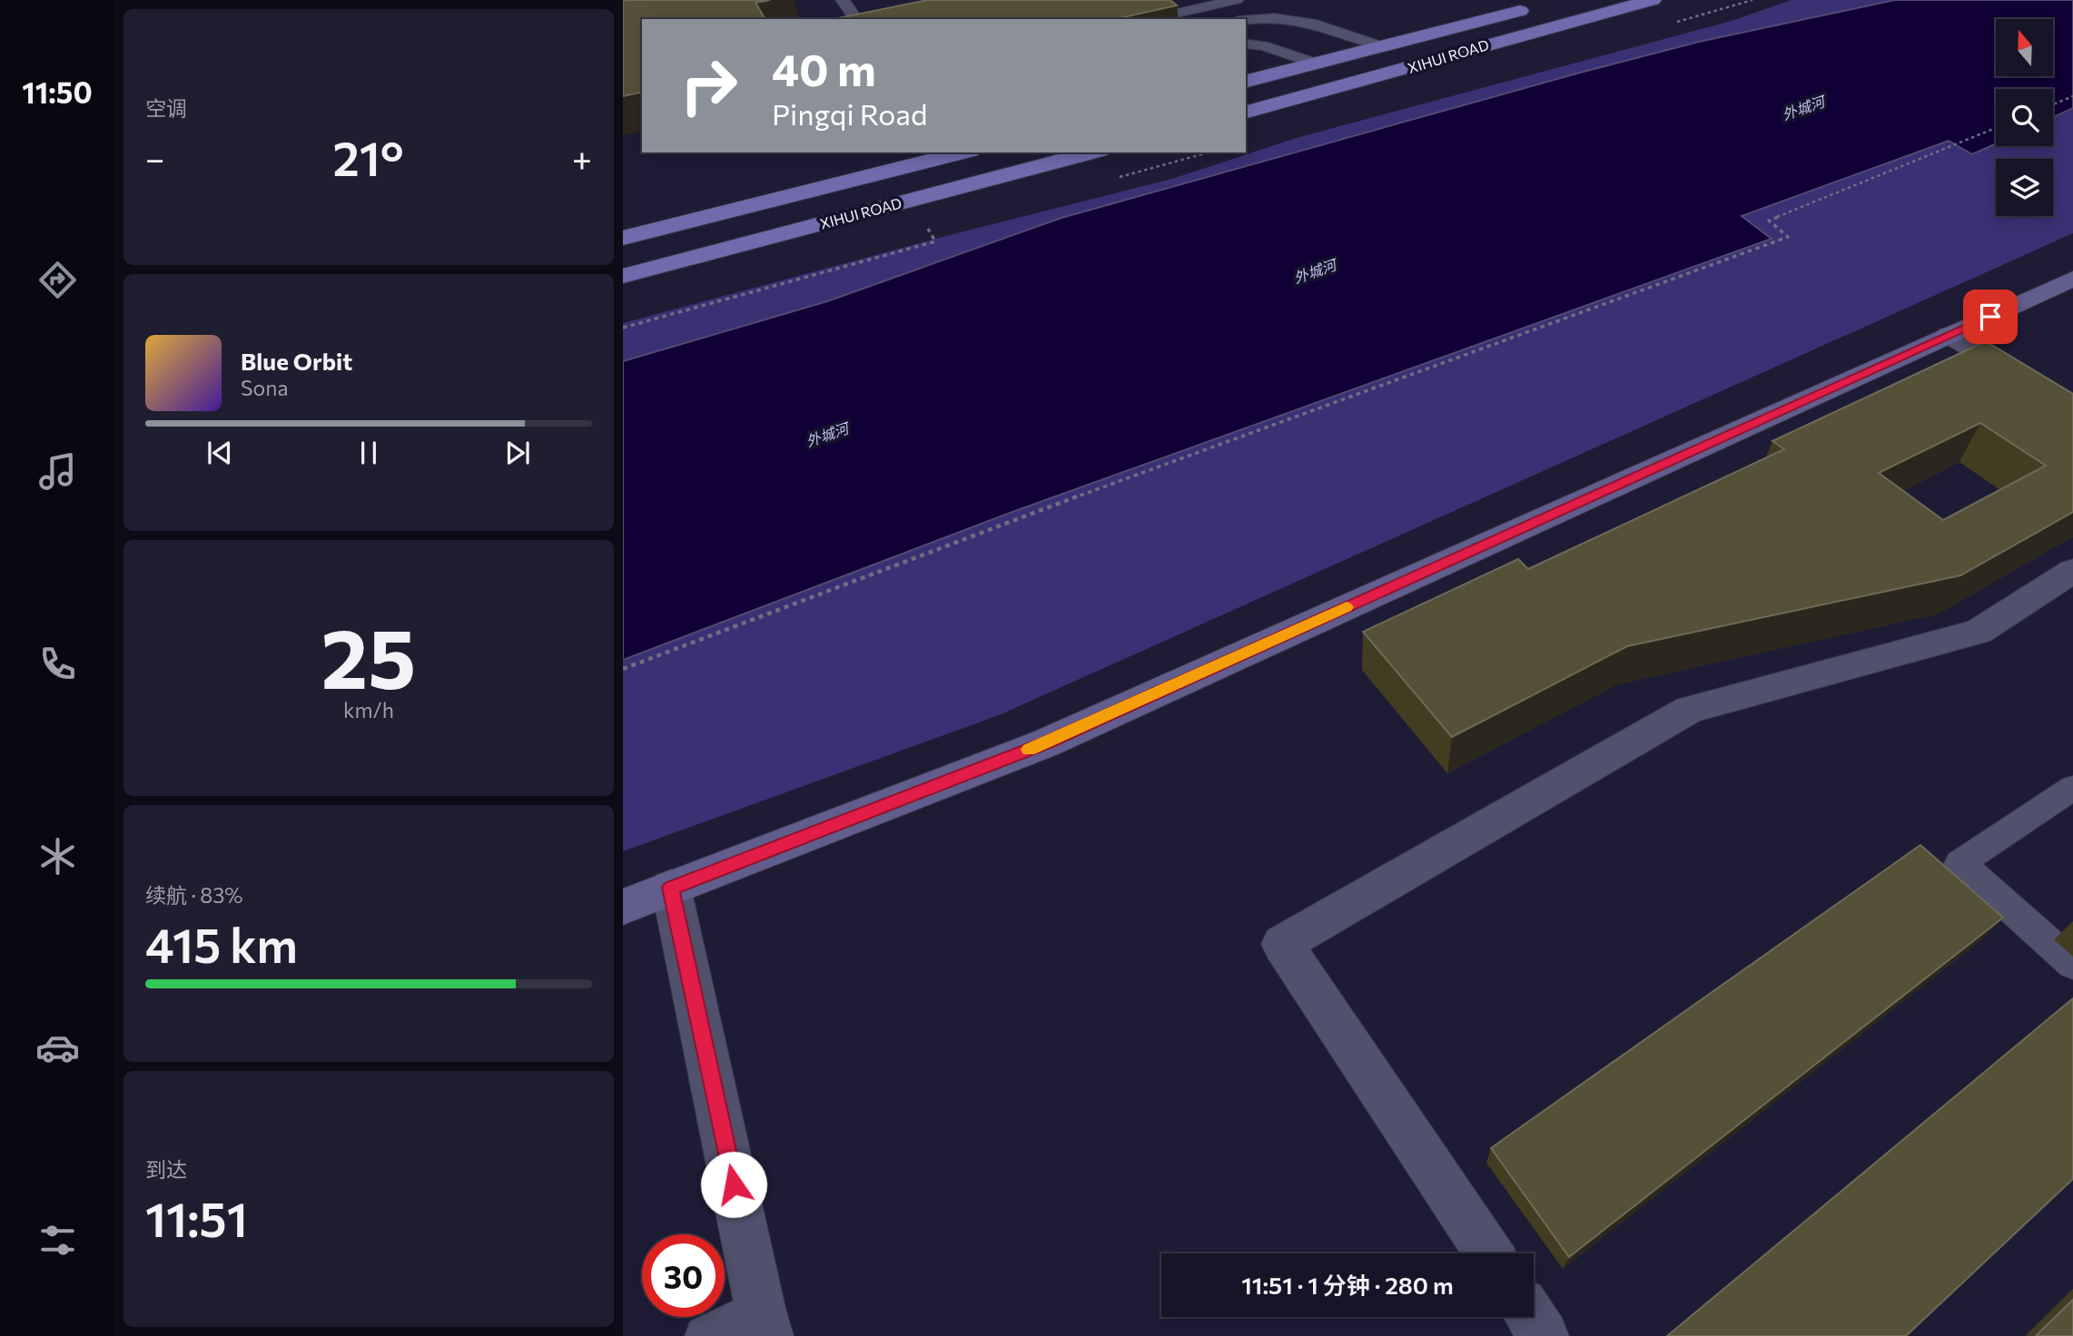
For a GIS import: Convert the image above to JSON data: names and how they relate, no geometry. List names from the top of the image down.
{
  "streets": {
    "main road": ["XIHUI ROAD"]
  },
  "water": ["外城河"],
  "north": "top",
  "page": {
    "tabs": "11:50",
    "tile": [
      "空调",
      ["25", "km/h"],
      ["续航 · 83%", "415 km"],
      ["到达", "11:51"]
    ],
    "turn": ["40 m", "Pingqi Road"],
    "heat": ["−", "21°", "+"],
    "song": ["Blue Orbit", "Sona"],
    "limit": "30",
    "trip": "11:51 · 1 分钟 · 280 m"
  }
}
